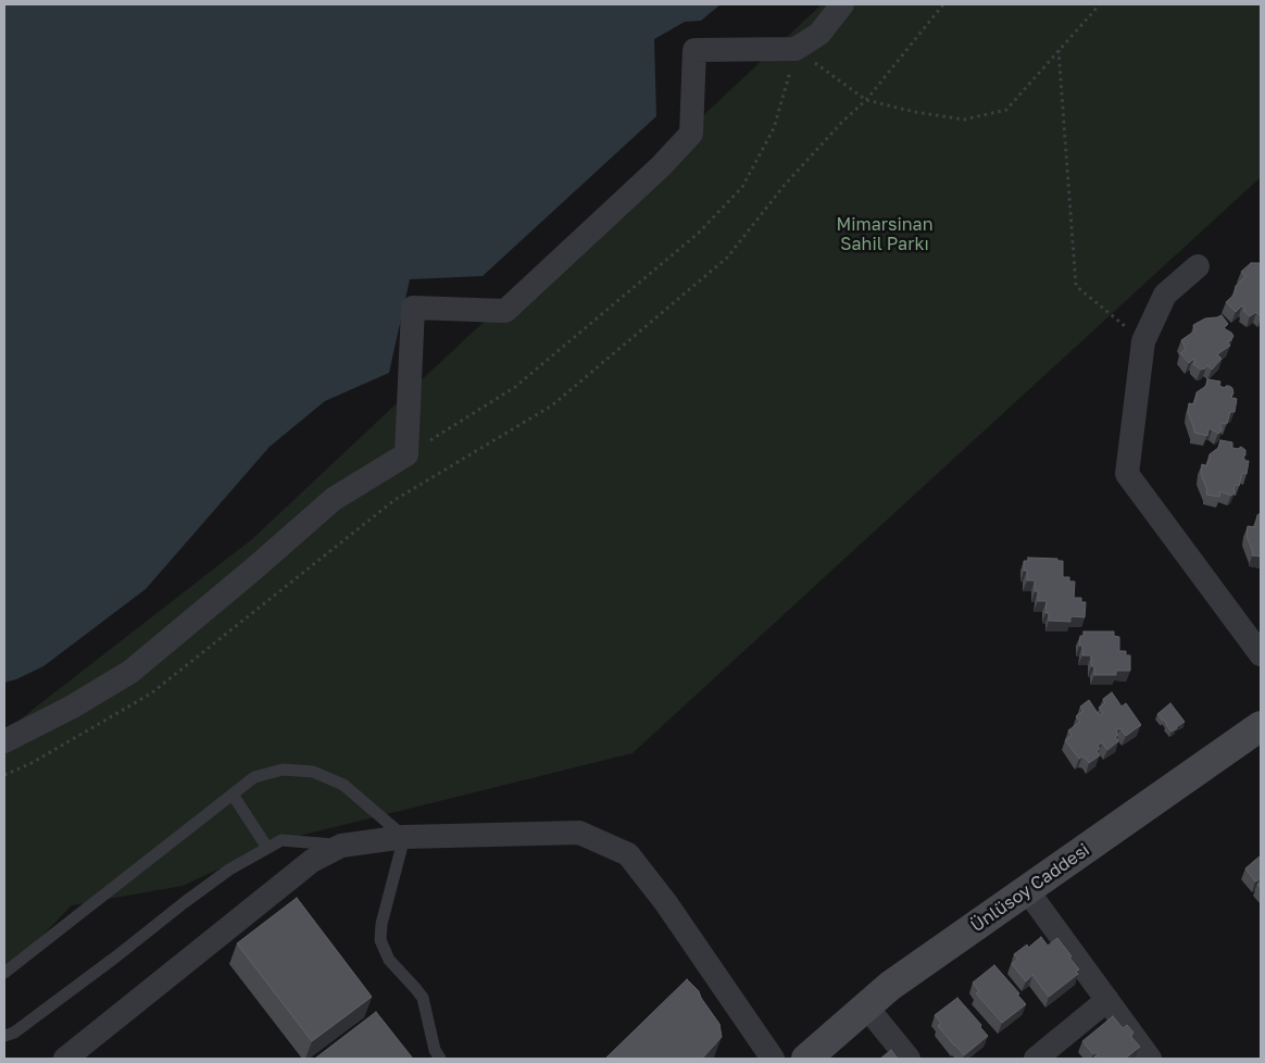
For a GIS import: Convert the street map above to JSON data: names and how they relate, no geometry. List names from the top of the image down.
{
  "streets": {
    "street": ["Ünlüsoy Caddesi"]
  },
  "parks": ["Mimarsinan Sahil Parkı"]
}
